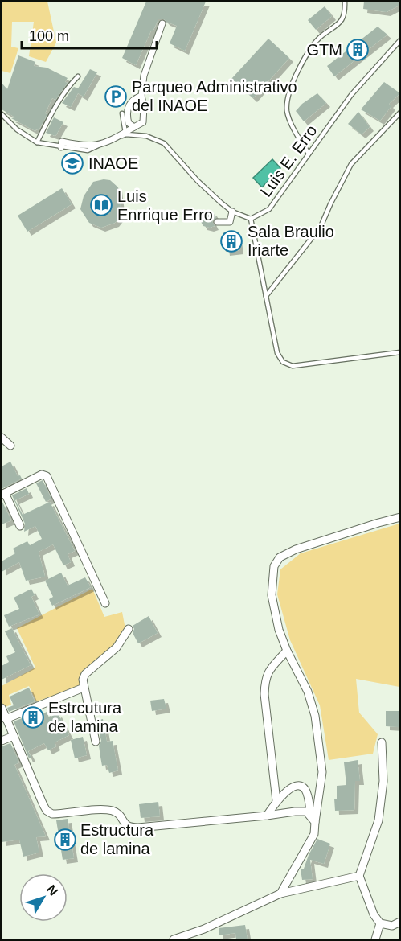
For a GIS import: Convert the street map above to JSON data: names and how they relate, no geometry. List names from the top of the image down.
{
  "streets": {
    "lane": ["Luis E. Erro"]
  },
  "places": {
    "building": [
      "GTM",
      "Sala Braulio Iriarte",
      "Estrcutura de lamina",
      "Estructura de lamina"
    ],
    "parking": ["Parqueo Administrativo del INAOE"],
    "school or university": ["INAOE"],
    "library": ["Luis Enrrique Erro"]
  },
  "scale_bar": "100 m",
  "north": "top right"
}
